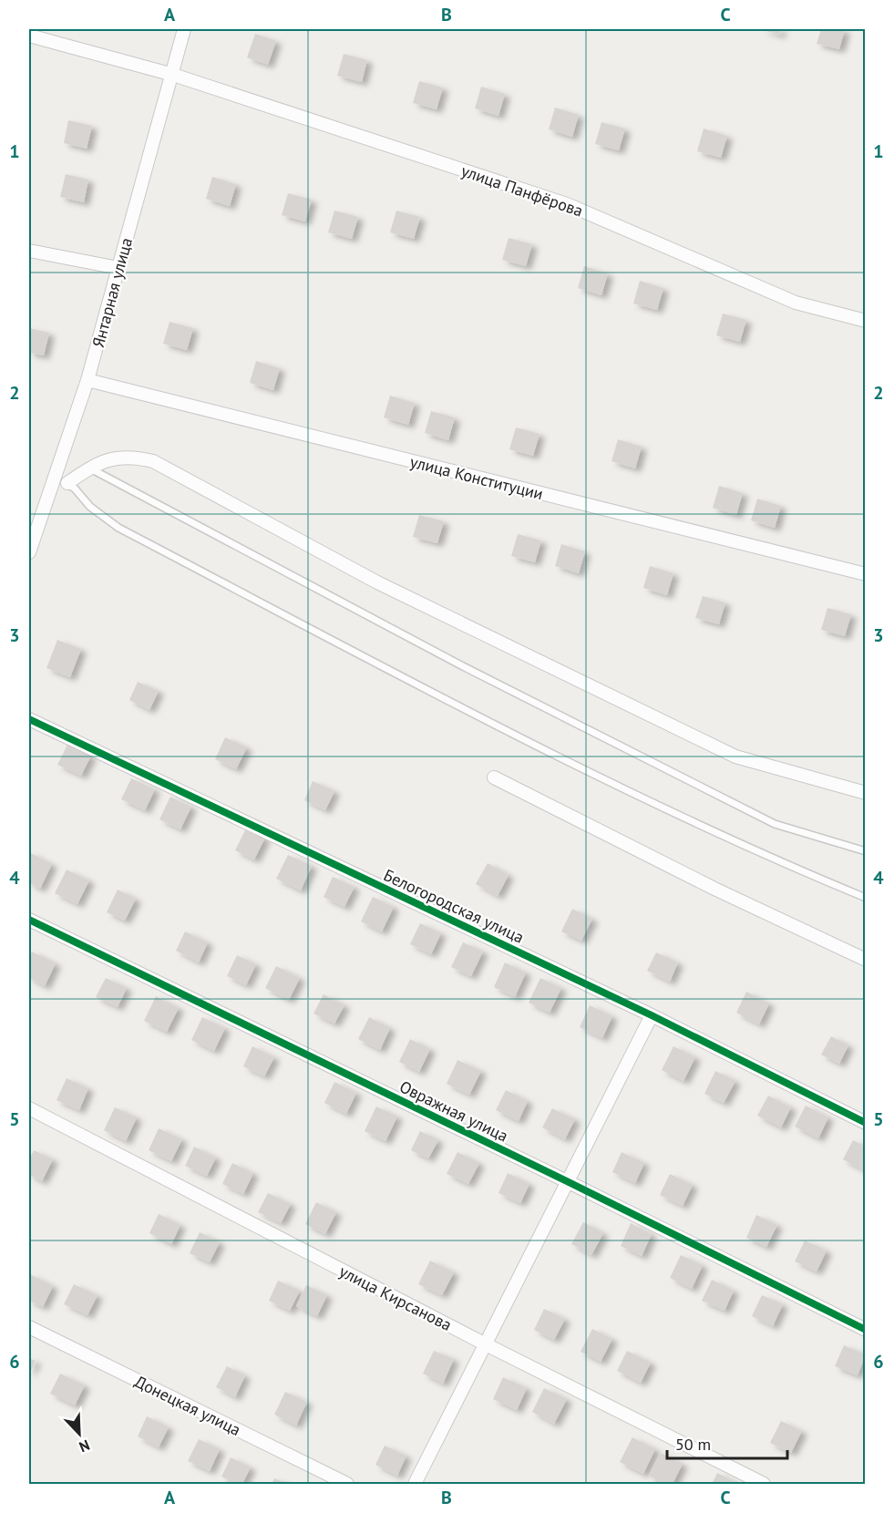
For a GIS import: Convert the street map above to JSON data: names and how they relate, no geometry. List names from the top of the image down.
{
  "streets": {
    "street": [
      "улица Панфёрова",
      "Янтарная улица",
      "улица Конституции",
      "Белогородская улица",
      "Овражная улица",
      "улица Кирсанова",
      "Донецкая улица"
    ]
  },
  "crossings": [
    ["улица Панфёрова", "Янтарная улица"],
    ["Янтарная улица", "улица Конституции"]
  ],
  "scale_bar": "50 m",
  "north": "bottom right",
  "grid": {
    "columns": ["A", "B", "C"],
    "rows": [
      "1",
      "2",
      "3",
      "4",
      "5",
      "6"
    ]
  }
}
